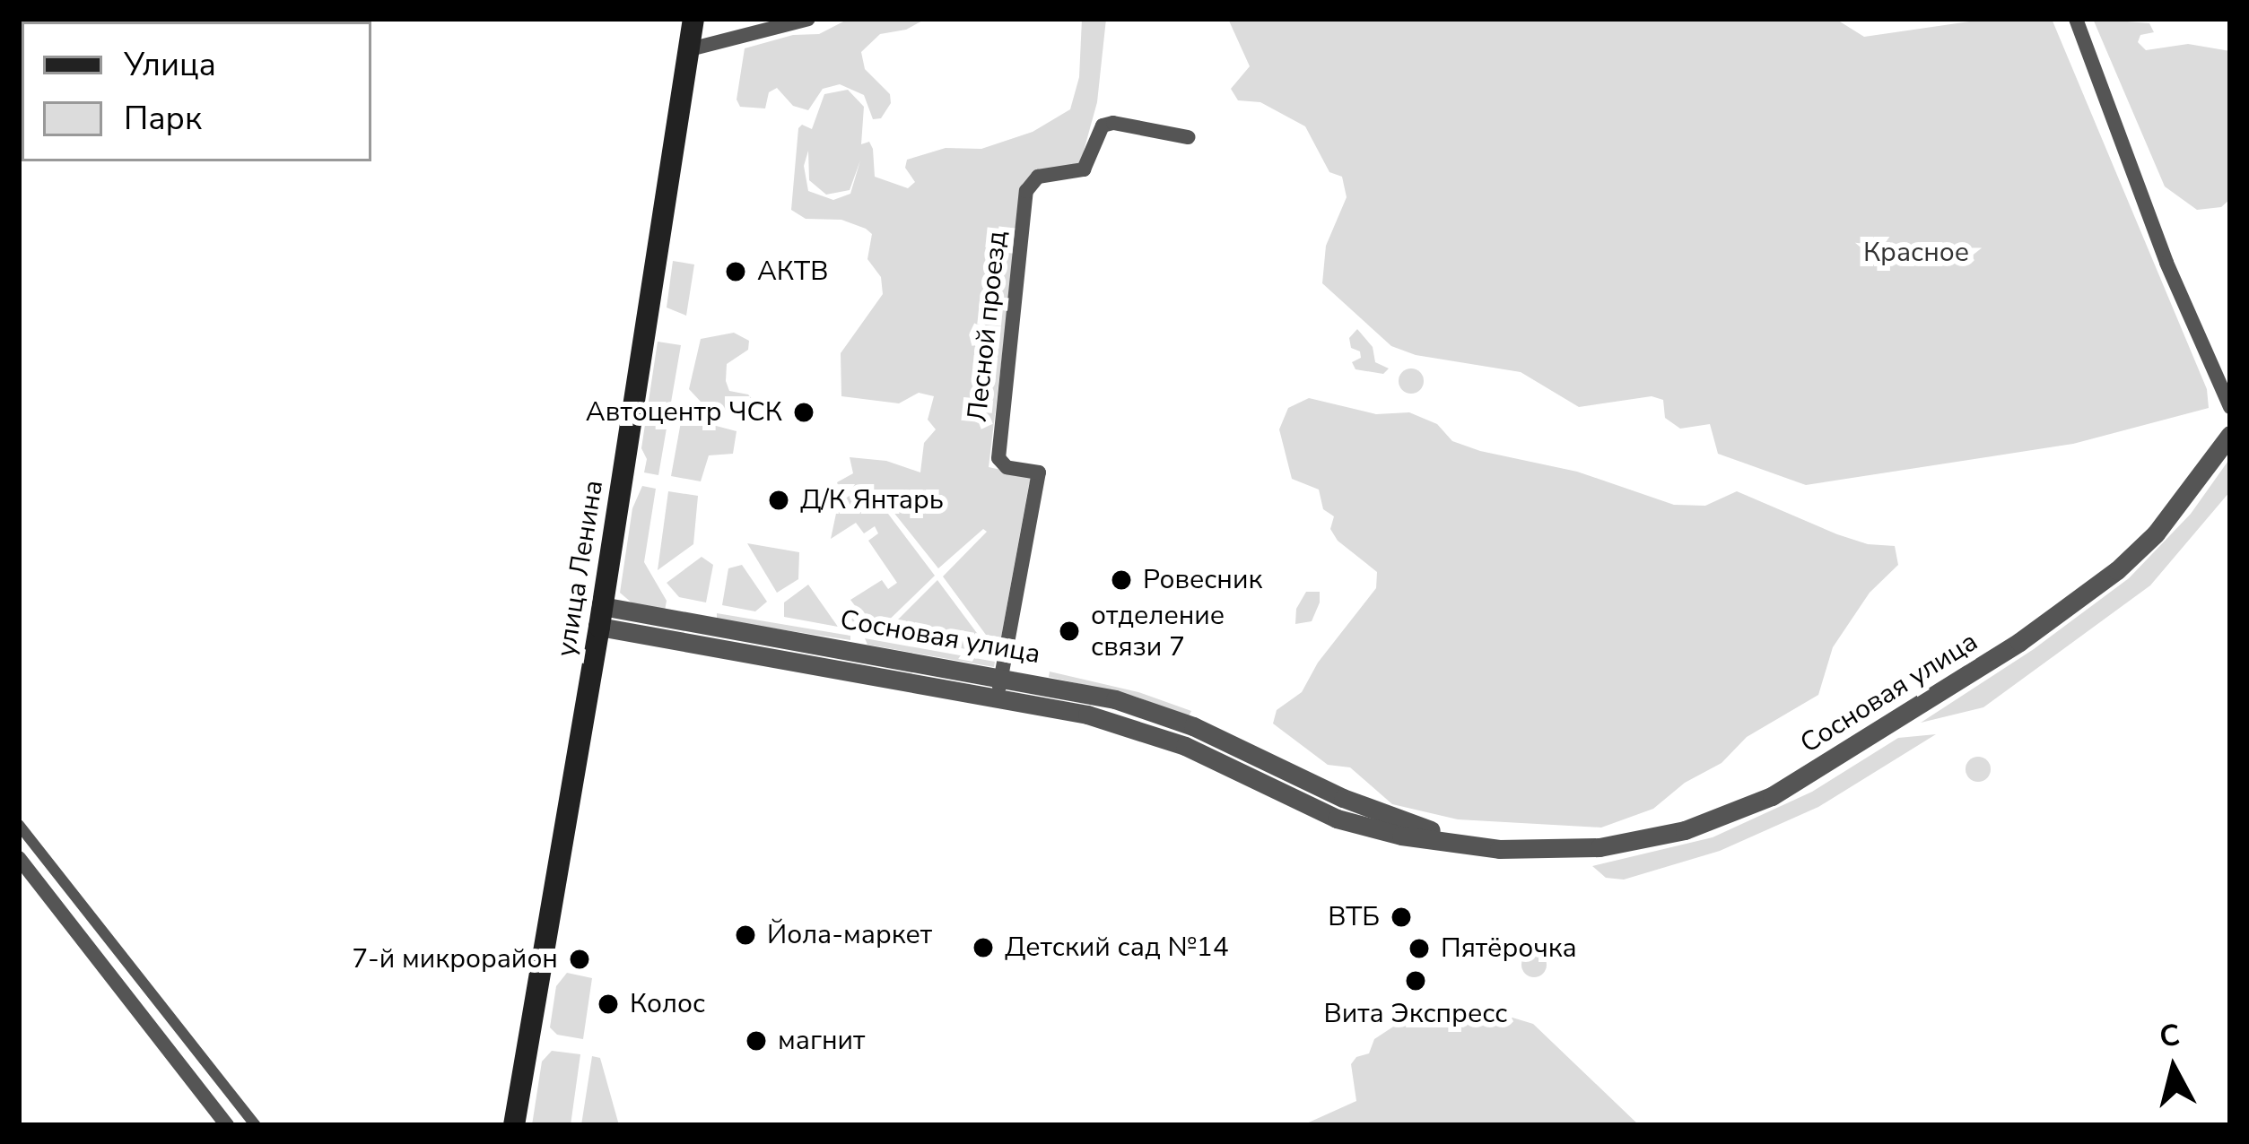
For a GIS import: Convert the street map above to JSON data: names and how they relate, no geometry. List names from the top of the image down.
{
  "streets": {
    "main road": ["улица Ленина"],
    "street": ["Лесной проезд", "Сосновая улица"]
  },
  "crossings": [
    ["Лесной проезд", "Сосновая улица"],
    ["улица Ленина", "Сосновая улица"]
  ],
  "parks": ["Красное"],
  "places": [
    "АКТВ",
    "Автоцентр ЧСК",
    "Д/К Янтарь",
    "Ровесник",
    "отделение связи 7",
    "ВТБ",
    "Йола-маркет",
    "Детский сад №14",
    "Пятёрочка",
    "7-й микрорайон",
    "Вита Экспресс",
    "Колос",
    "магнит"
  ],
  "legend": ["Улица", "Парк"],
  "north": "top"
}
